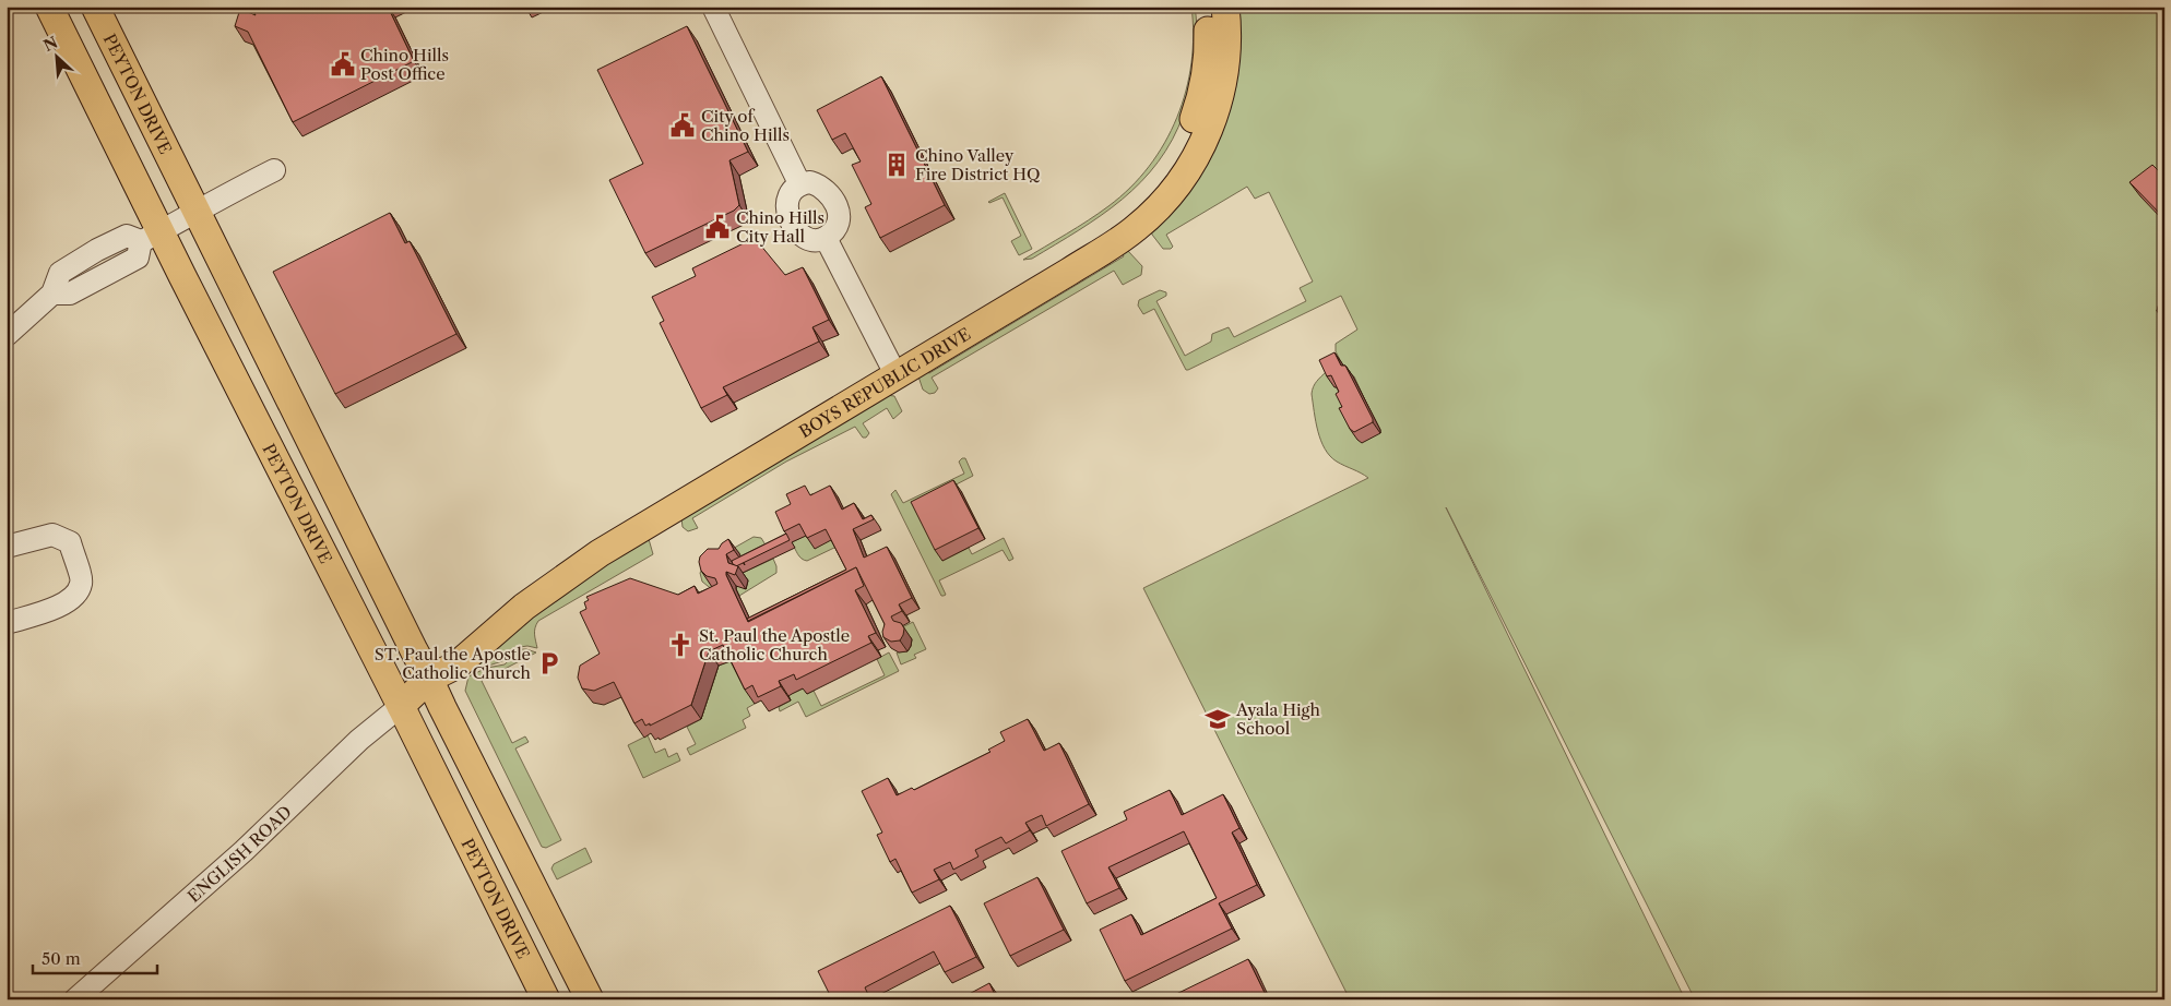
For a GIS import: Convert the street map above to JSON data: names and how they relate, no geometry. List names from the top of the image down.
{
  "streets": {
    "main road": ["PEYTON DRIVE", "BOYS REPUBLIC DRIVE"],
    "street": ["ENGLISH ROAD"]
  },
  "crossings": [
    ["PEYTON DRIVE", "BOYS REPUBLIC DRIVE"],
    ["PEYTON DRIVE", "ENGLISH ROAD"],
    ["BOYS REPUBLIC DRIVE", "ENGLISH ROAD"]
  ],
  "places": {
    "public building": ["Chino Hills Post Office", "City of Chino Hills", "Chino Hills City Hall"],
    "building": ["Chino Valley Fire District HQ"],
    "church": ["St. Paul the Apostle Catholic Church"],
    "parking": ["ST. Paul the Apostle Catholic Church"],
    "school or university": ["Ayala High School"]
  },
  "scale_bar": "50 m",
  "north": "top left"
}
